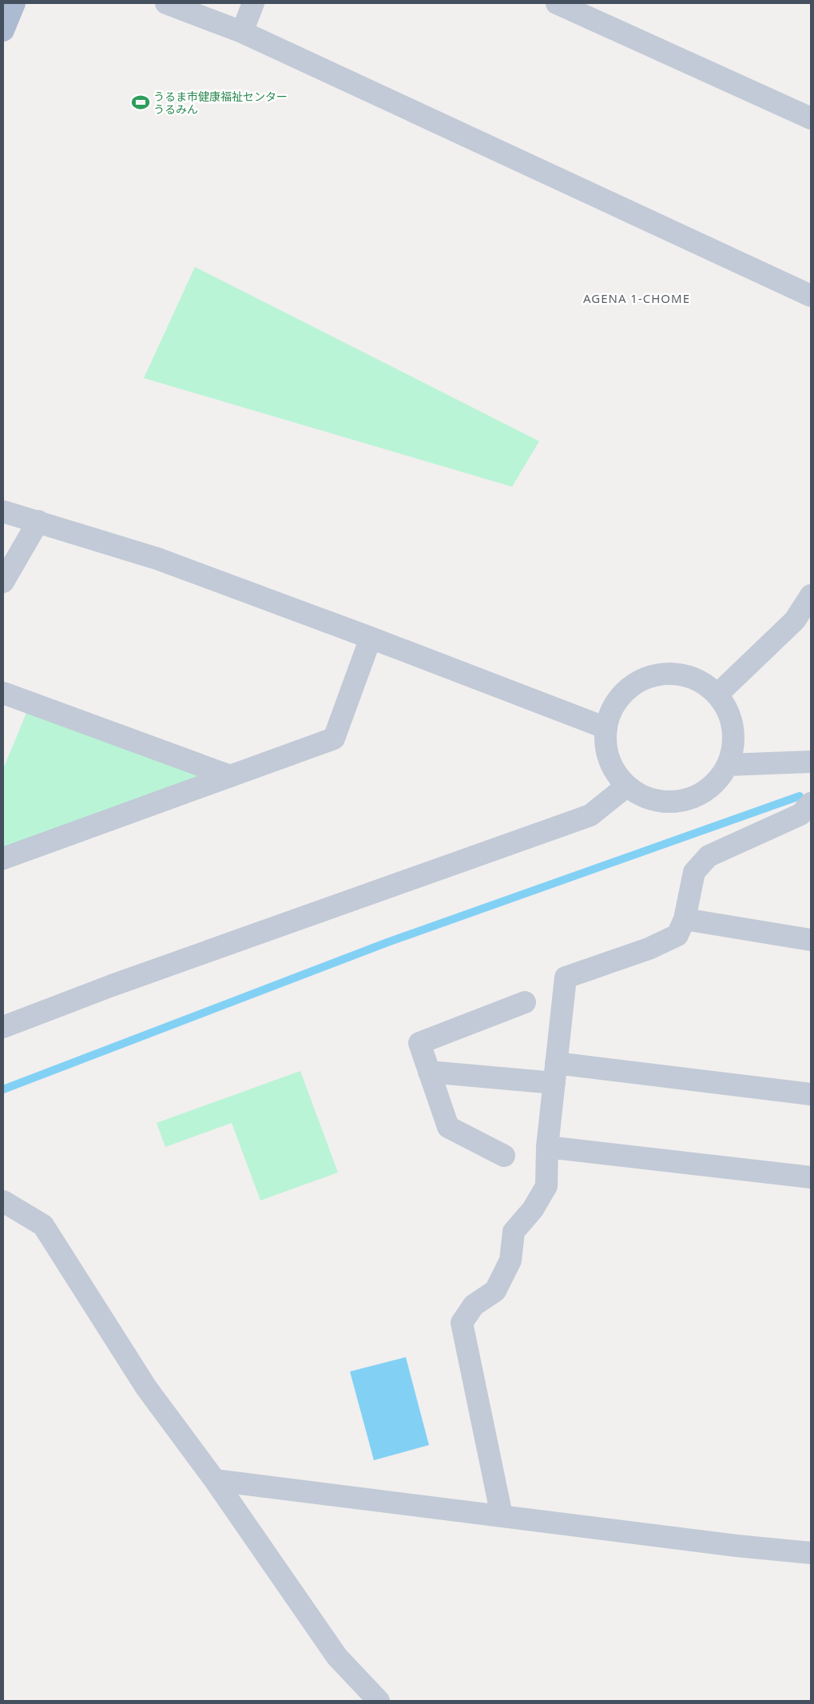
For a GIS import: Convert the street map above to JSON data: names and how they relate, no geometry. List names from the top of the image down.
{
  "districts": ["AGENA 1-CHOME"],
  "places": {
    "sports": ["うるま市健康福祉センター うるみん"]
  }
}
